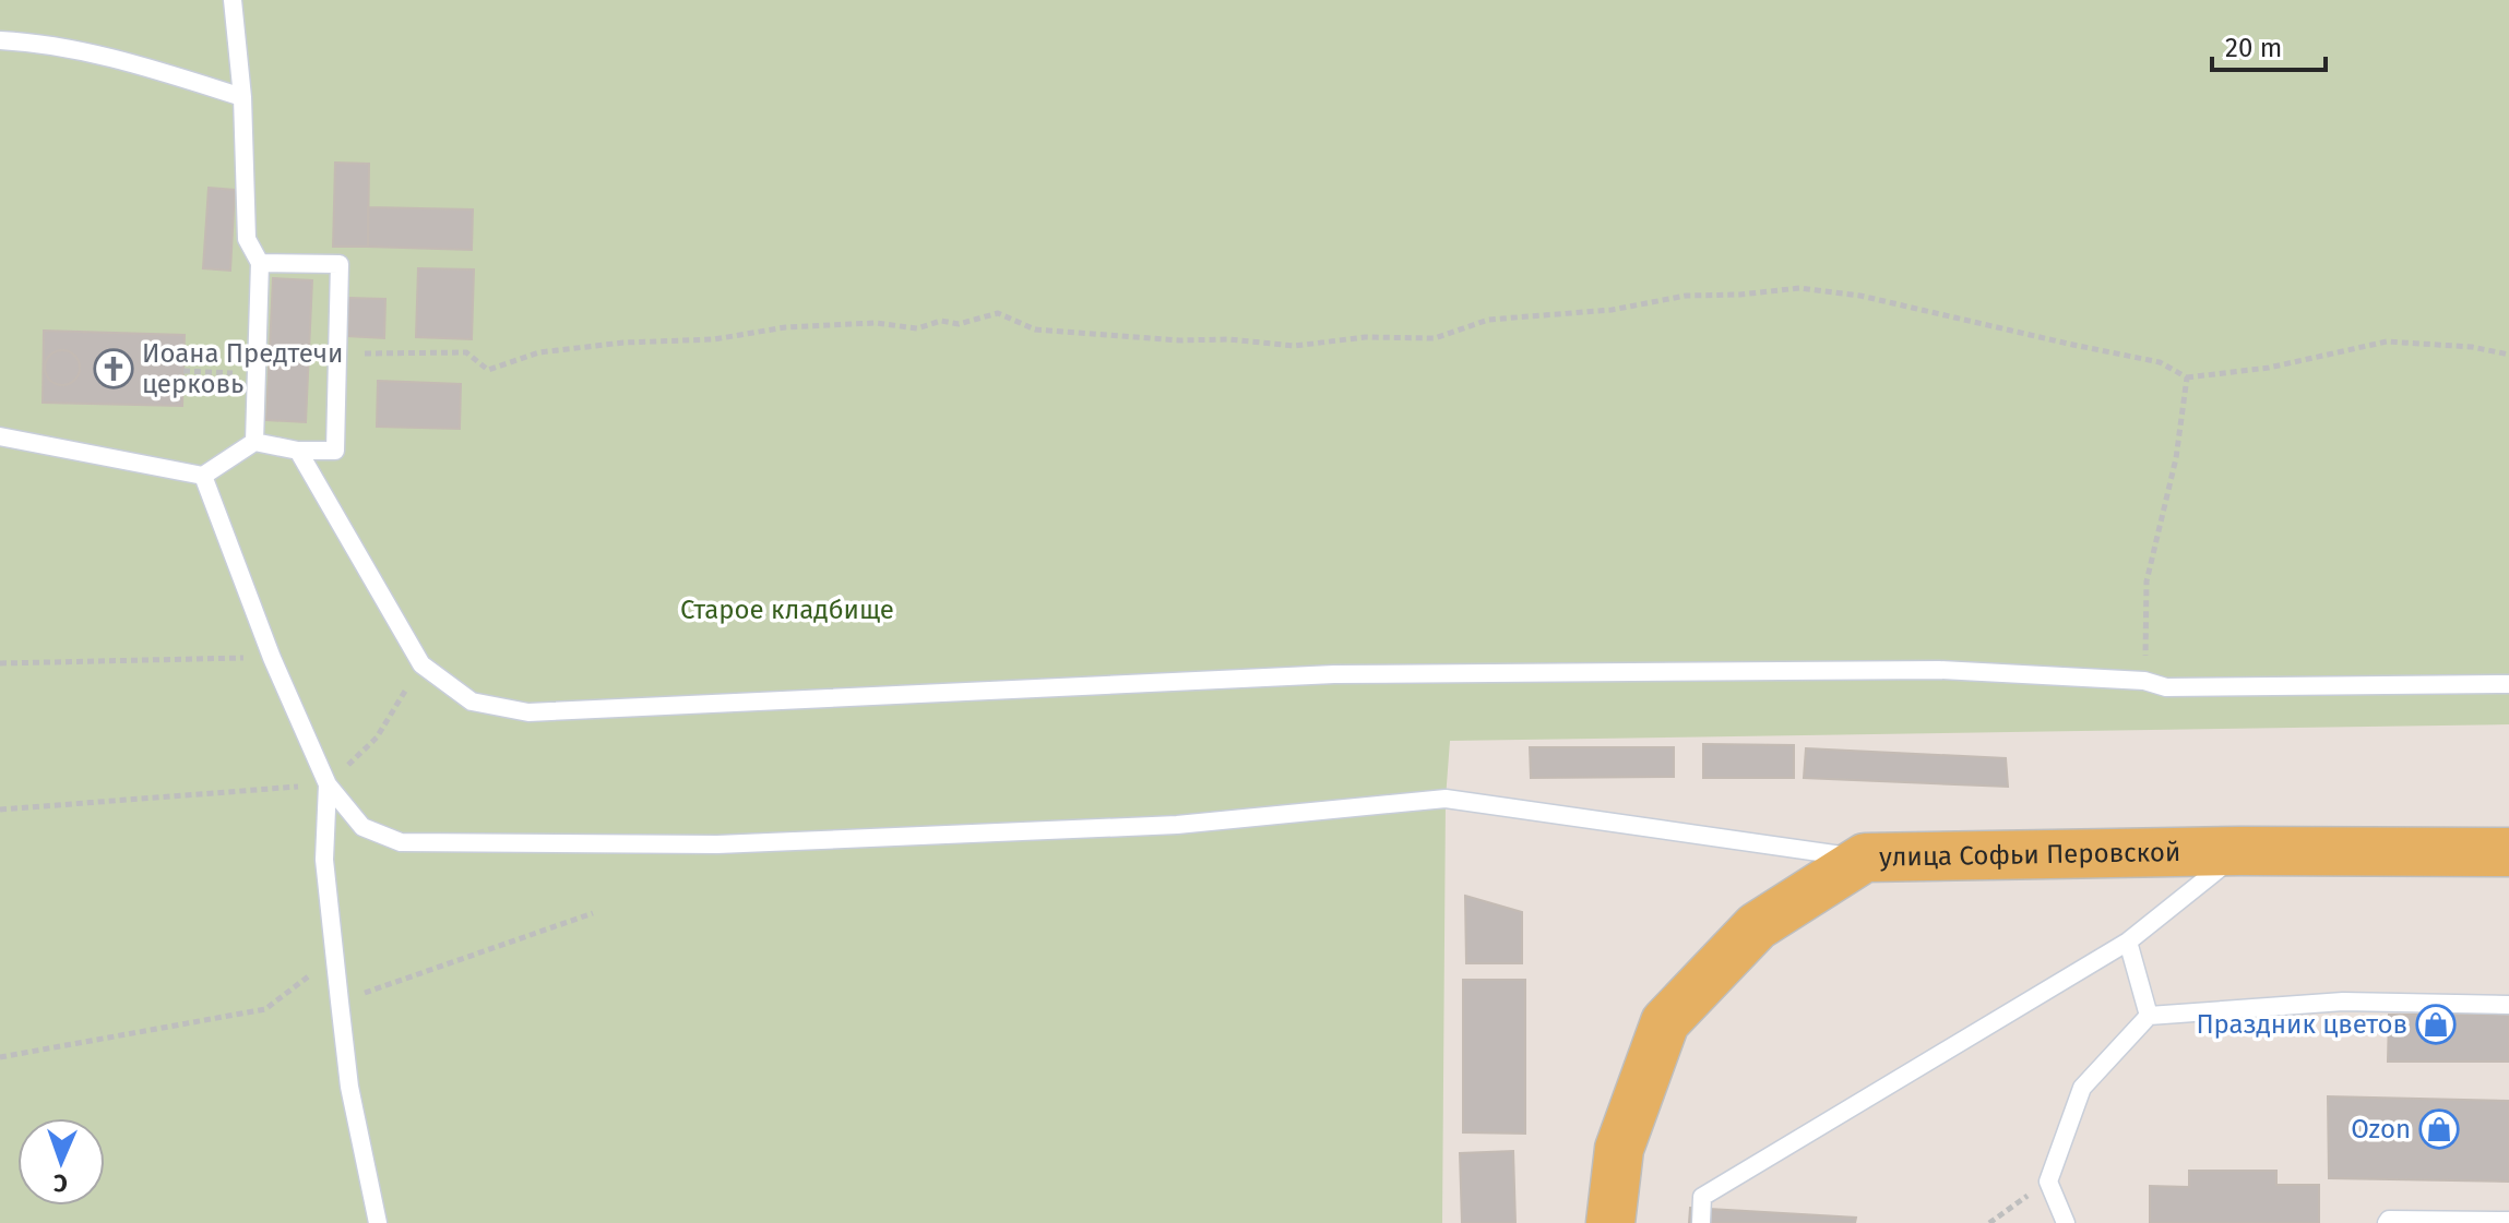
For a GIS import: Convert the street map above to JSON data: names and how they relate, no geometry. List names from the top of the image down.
{
  "streets": {
    "main road": ["улица Софьи Перовской"]
  },
  "parks": ["Старое кладбище"],
  "places": {
    "church": ["Иоана Предтечи церковь"],
    "shop": ["Праздник цветов", "Ozon"]
  },
  "scale_bar": "20 m",
  "north": "bottom"
}
